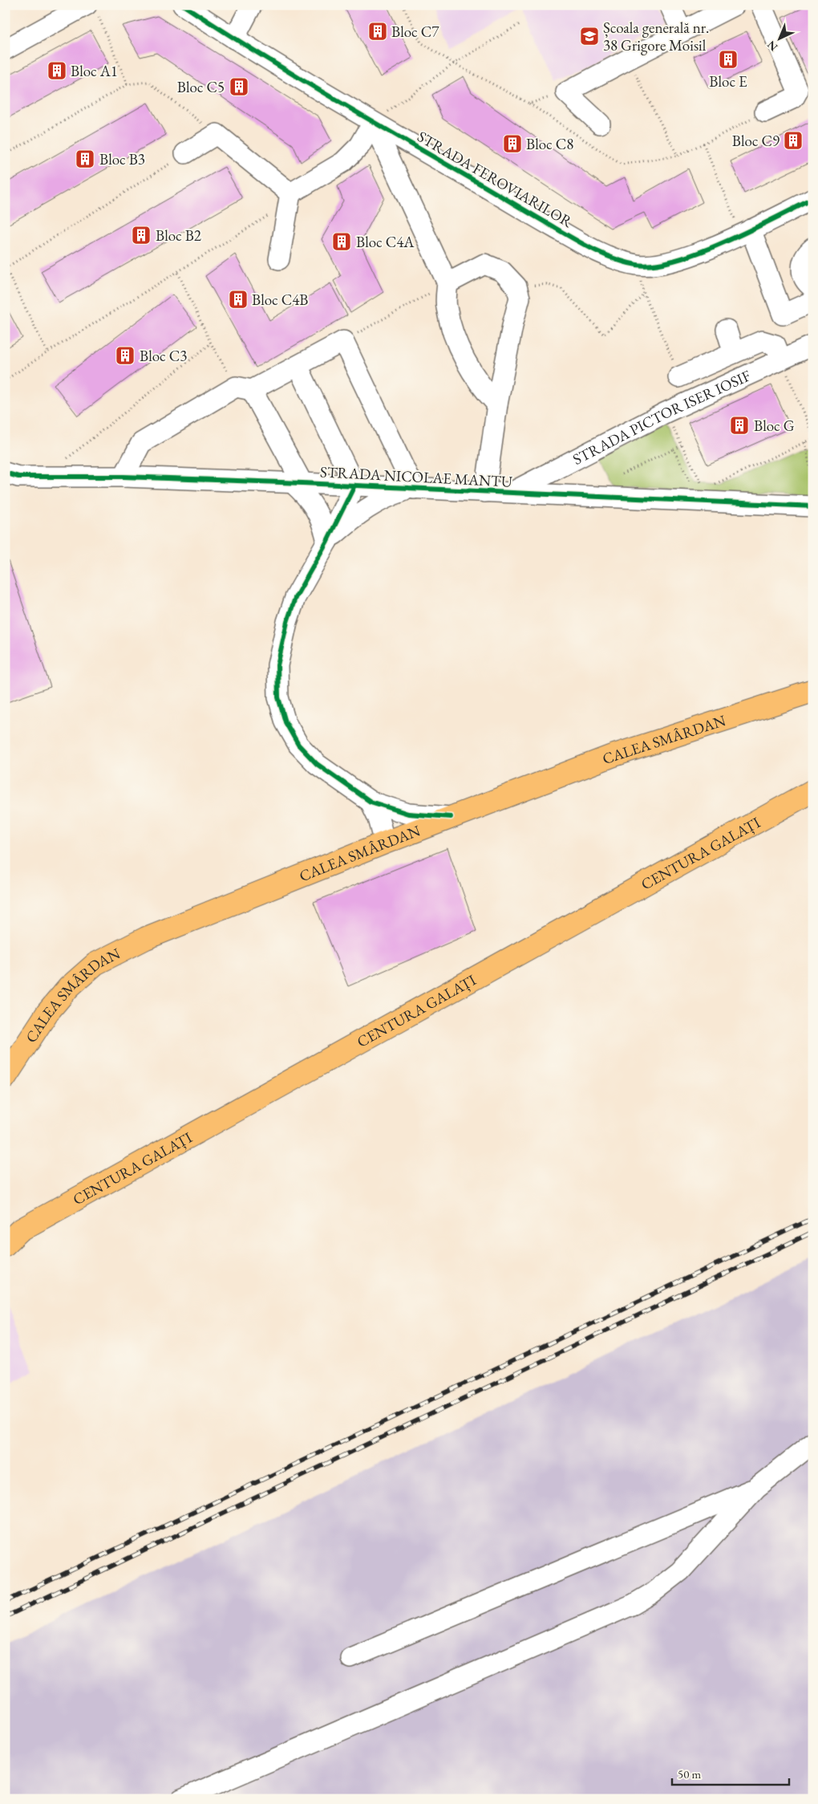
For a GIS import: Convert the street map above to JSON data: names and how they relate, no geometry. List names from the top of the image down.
{
  "streets": {
    "main road": ["CALEA SMÂRDAN", "CENTURA GALAȚI"],
    "street": ["STRADA FEROVIARILOR", "STRADA PICTOR ISER IOSIF", "STRADA NICOLAE MANTU"]
  },
  "crossings": [
    ["STRADA PICTOR ISER IOSIF", "STRADA NICOLAE MANTU"]
  ],
  "places": {
    "building": [
      "Bloc C7",
      "Bloc E",
      "Bloc A1",
      "Bloc C5",
      "Bloc C9",
      "Bloc C8",
      "Bloc B3",
      "Bloc B2",
      "Bloc C4A",
      "Bloc C4B",
      "Bloc C3",
      "Bloc G"
    ],
    "school or university": ["Școala generală nr. 38 Grigore Moisil"]
  },
  "scale_bar": "50 m",
  "north": "bottom left"
}
